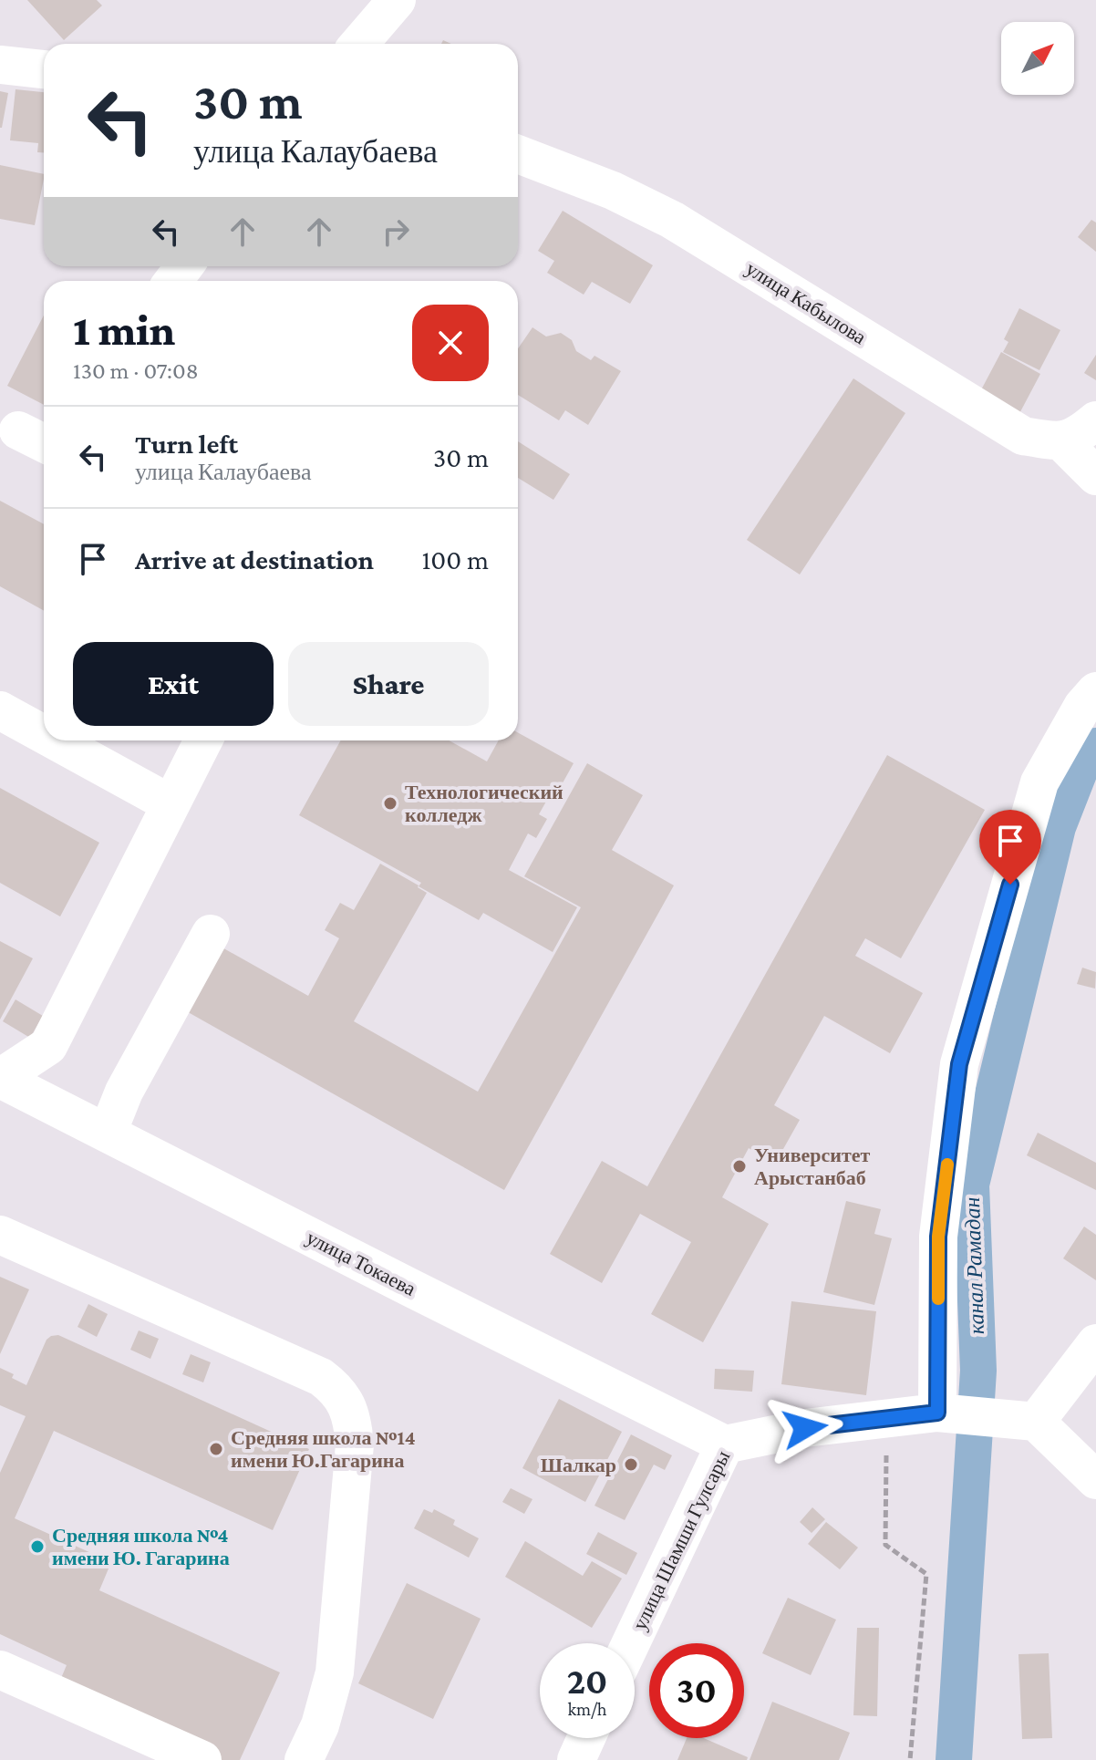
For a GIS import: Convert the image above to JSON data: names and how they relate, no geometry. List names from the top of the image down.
{
  "streets": {
    "street": ["улица Кабылова", "улица Токаева", "улица Шамши Гулсары"]
  },
  "crossings": [
    ["улица Токаева", "улица Шамши Гулсары"]
  ],
  "water": ["канал Рамадан"],
  "places": [
    "Технологический колледж",
    "Университет Арыстанбаб",
    "Средняя школа №14 имени Ю.Гагарина",
    "Шалкар",
    "Средняя школа №4 имени Ю. Гагарина"
  ],
  "north": "top right",
  "page": {
    "turn": ["30 m", "улица Калаубаева"],
    "heading": ["1 min", "130 m · 07:08"],
    "list": [
      {
        "name": "Turn left",
        "note": "улица Калаубаева",
        "value": "30 m"
      },
      {
        "name": "Arrive at destination",
        "value": "100 m"
      }
    ],
    "buttons": ["Exit", "Share"],
    "speed": "20 km/h",
    "limit": "30"
  }
}
